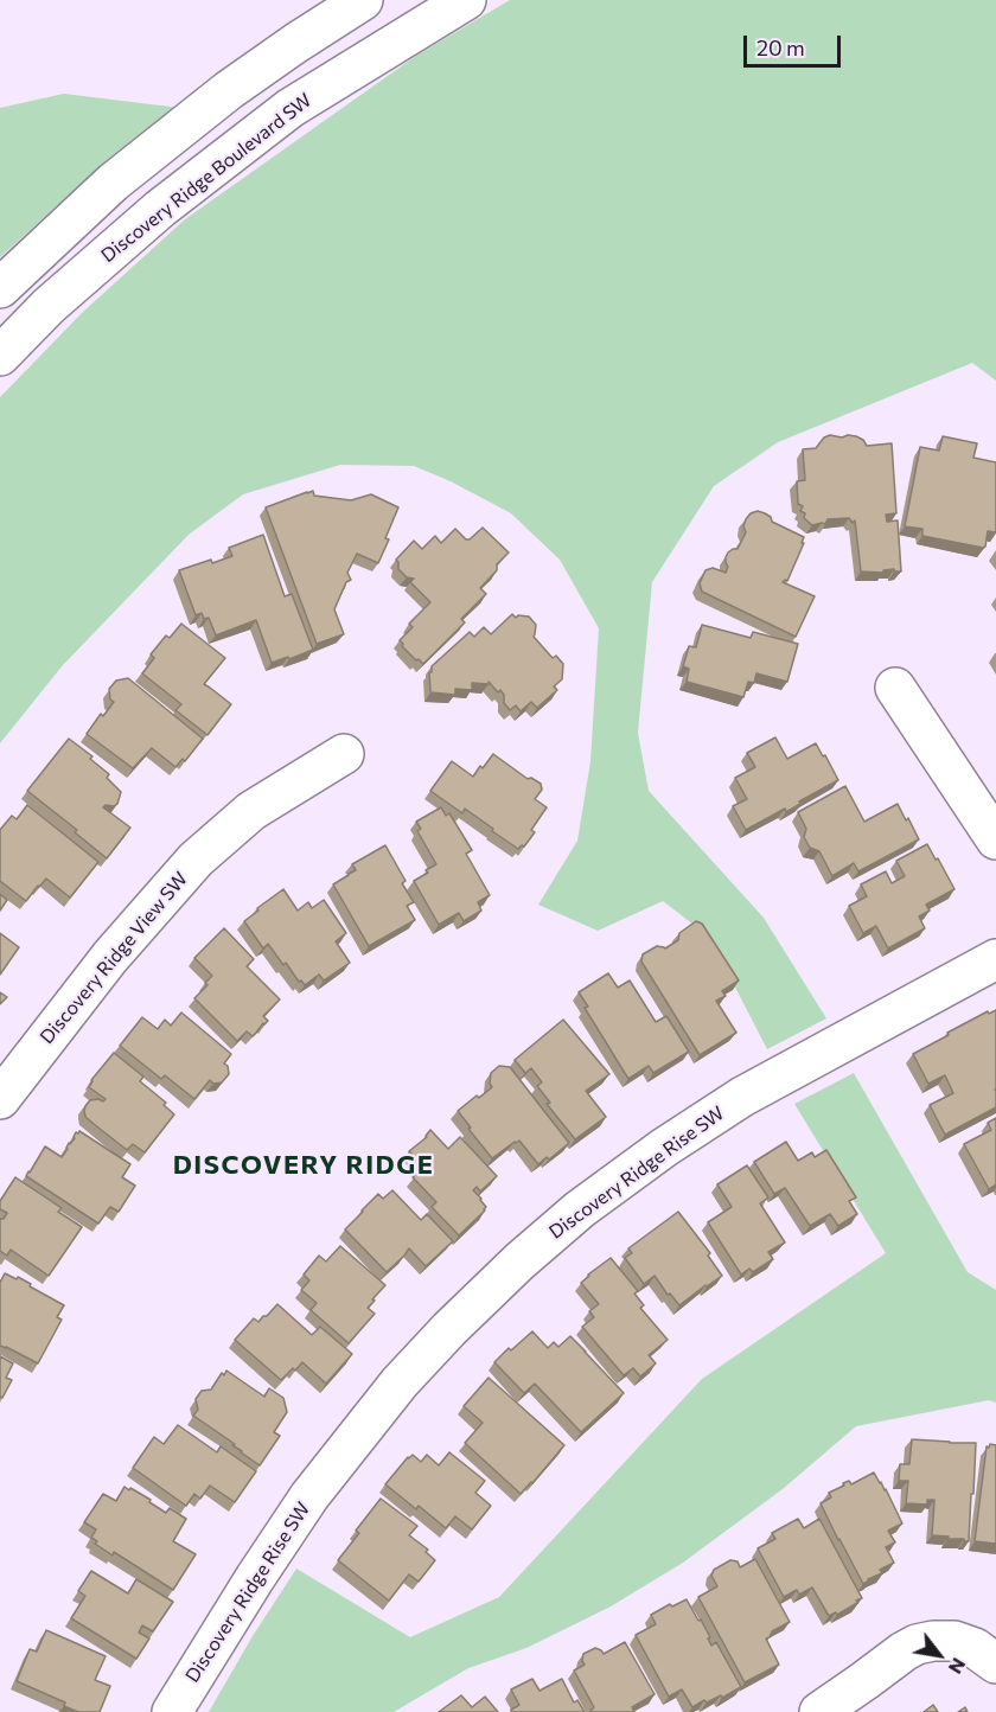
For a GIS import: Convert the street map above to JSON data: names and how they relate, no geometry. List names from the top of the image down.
{
  "streets": {
    "street": ["Discovery Ridge Boulevard SW", "Discovery Ridge View SW", "Discovery Ridge Rise SW"]
  },
  "districts": ["DISCOVERY RIDGE"],
  "scale_bar": "20 m",
  "north": "bottom right"
}
